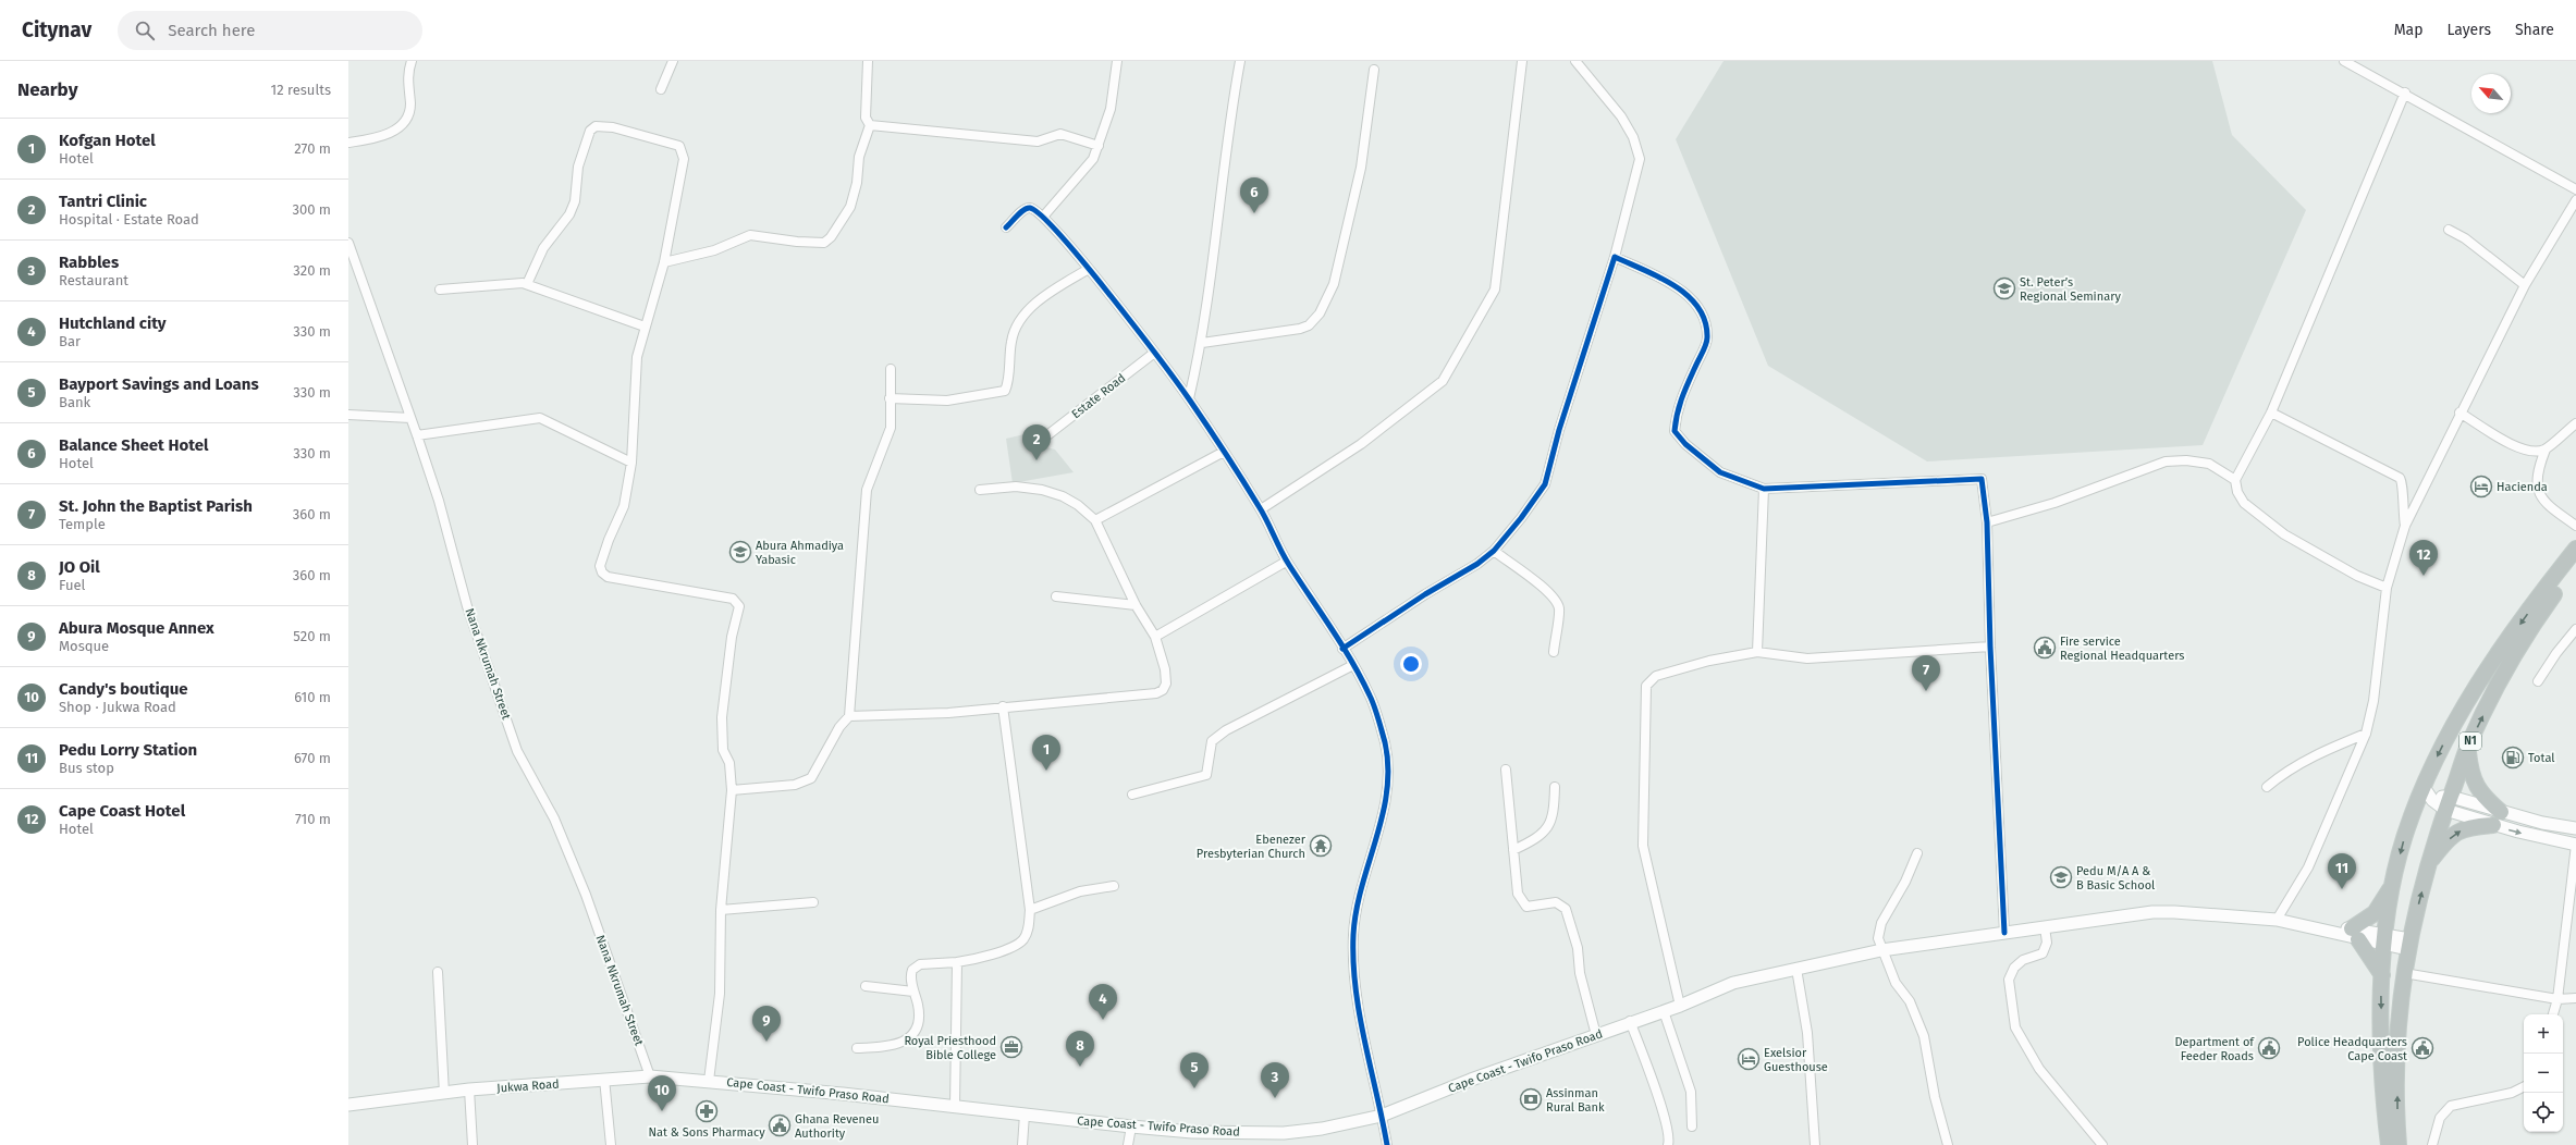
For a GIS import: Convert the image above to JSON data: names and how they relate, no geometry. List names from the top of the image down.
{
  "streets": {
    "highway": ["N1"],
    "main road": ["Cape Coast - Twifo Praso Road", "Jukwa Road"],
    "street": ["Estate Road", "Nana Nkrumah Street"]
  },
  "crossings": [
    ["Nana Nkrumah Street", "Jukwa Road"],
    ["N1", "Cape Coast - Twifo Praso Road"],
    ["Cape Coast - Twifo Praso Road", "Jukwa Road"]
  ],
  "places": {
    "school or university": ["St. Peter’s Regional Seminary", "Abura Ahmadiya Yabasic", "Pedu M/A A & B Basic School"],
    "hotel": ["Hacienda", "Exelsior Guesthouse"],
    "public building": [
      "Fire service Regional Headquarters",
      "Department of Feeder Roads",
      "Police Headquarters Cape Coast",
      "Ghana Reveneu Authority"
    ],
    "fuel station": ["Total"],
    "temple": ["Ebenezer Presbyterian Church"],
    "office": ["Royal Priesthood Bible College"],
    "bank": ["Assinman Rural Bank"],
    "pharmacy": ["Nat & Sons Pharmacy"]
  },
  "north": "top left",
  "page": {
    "header": "Citynav",
    "search": "Search here",
    "nav": ["Map", "Layers", "Share"],
    "heading": ["Nearby", "12 results"],
    "list": [
      {
        "mark": "1",
        "name": "Kofgan Hotel",
        "note": "Hotel",
        "value": "270 m"
      },
      {
        "mark": "2",
        "name": "Tantri Clinic",
        "note": "Hospital · Estate Road",
        "value": "300 m"
      },
      {
        "mark": "3",
        "name": "Rabbles",
        "note": "Restaurant",
        "value": "320 m"
      },
      {
        "mark": "4",
        "name": "Hutchland city",
        "note": "Bar",
        "value": "330 m"
      },
      {
        "mark": "5",
        "name": "Bayport Savings and Loans",
        "note": "Bank",
        "value": "330 m"
      },
      {
        "mark": "6",
        "name": "Balance Sheet Hotel",
        "note": "Hotel",
        "value": "330 m"
      },
      {
        "mark": "7",
        "name": "St. John the Baptist Parish",
        "note": "Temple",
        "value": "360 m"
      },
      {
        "mark": "8",
        "name": "JO Oil",
        "note": "Fuel",
        "value": "360 m"
      },
      {
        "mark": "9",
        "name": "Abura Mosque Annex",
        "note": "Mosque",
        "value": "520 m"
      },
      {
        "mark": "10",
        "name": "Candy's boutique",
        "note": "Shop · Jukwa Road",
        "value": "610 m"
      },
      {
        "mark": "11",
        "name": "Pedu Lorry Station",
        "note": "Bus stop",
        "value": "670 m"
      },
      {
        "mark": "12",
        "name": "Cape Coast Hotel",
        "note": "Hotel",
        "value": "710 m"
      }
    ],
    "pins": [
      "6",
      "2",
      "12",
      "7",
      "1",
      "11",
      "4",
      "9",
      "8",
      "5",
      "3",
      "10"
    ],
    "map_buttons": ["+", "−"]
  }
}
